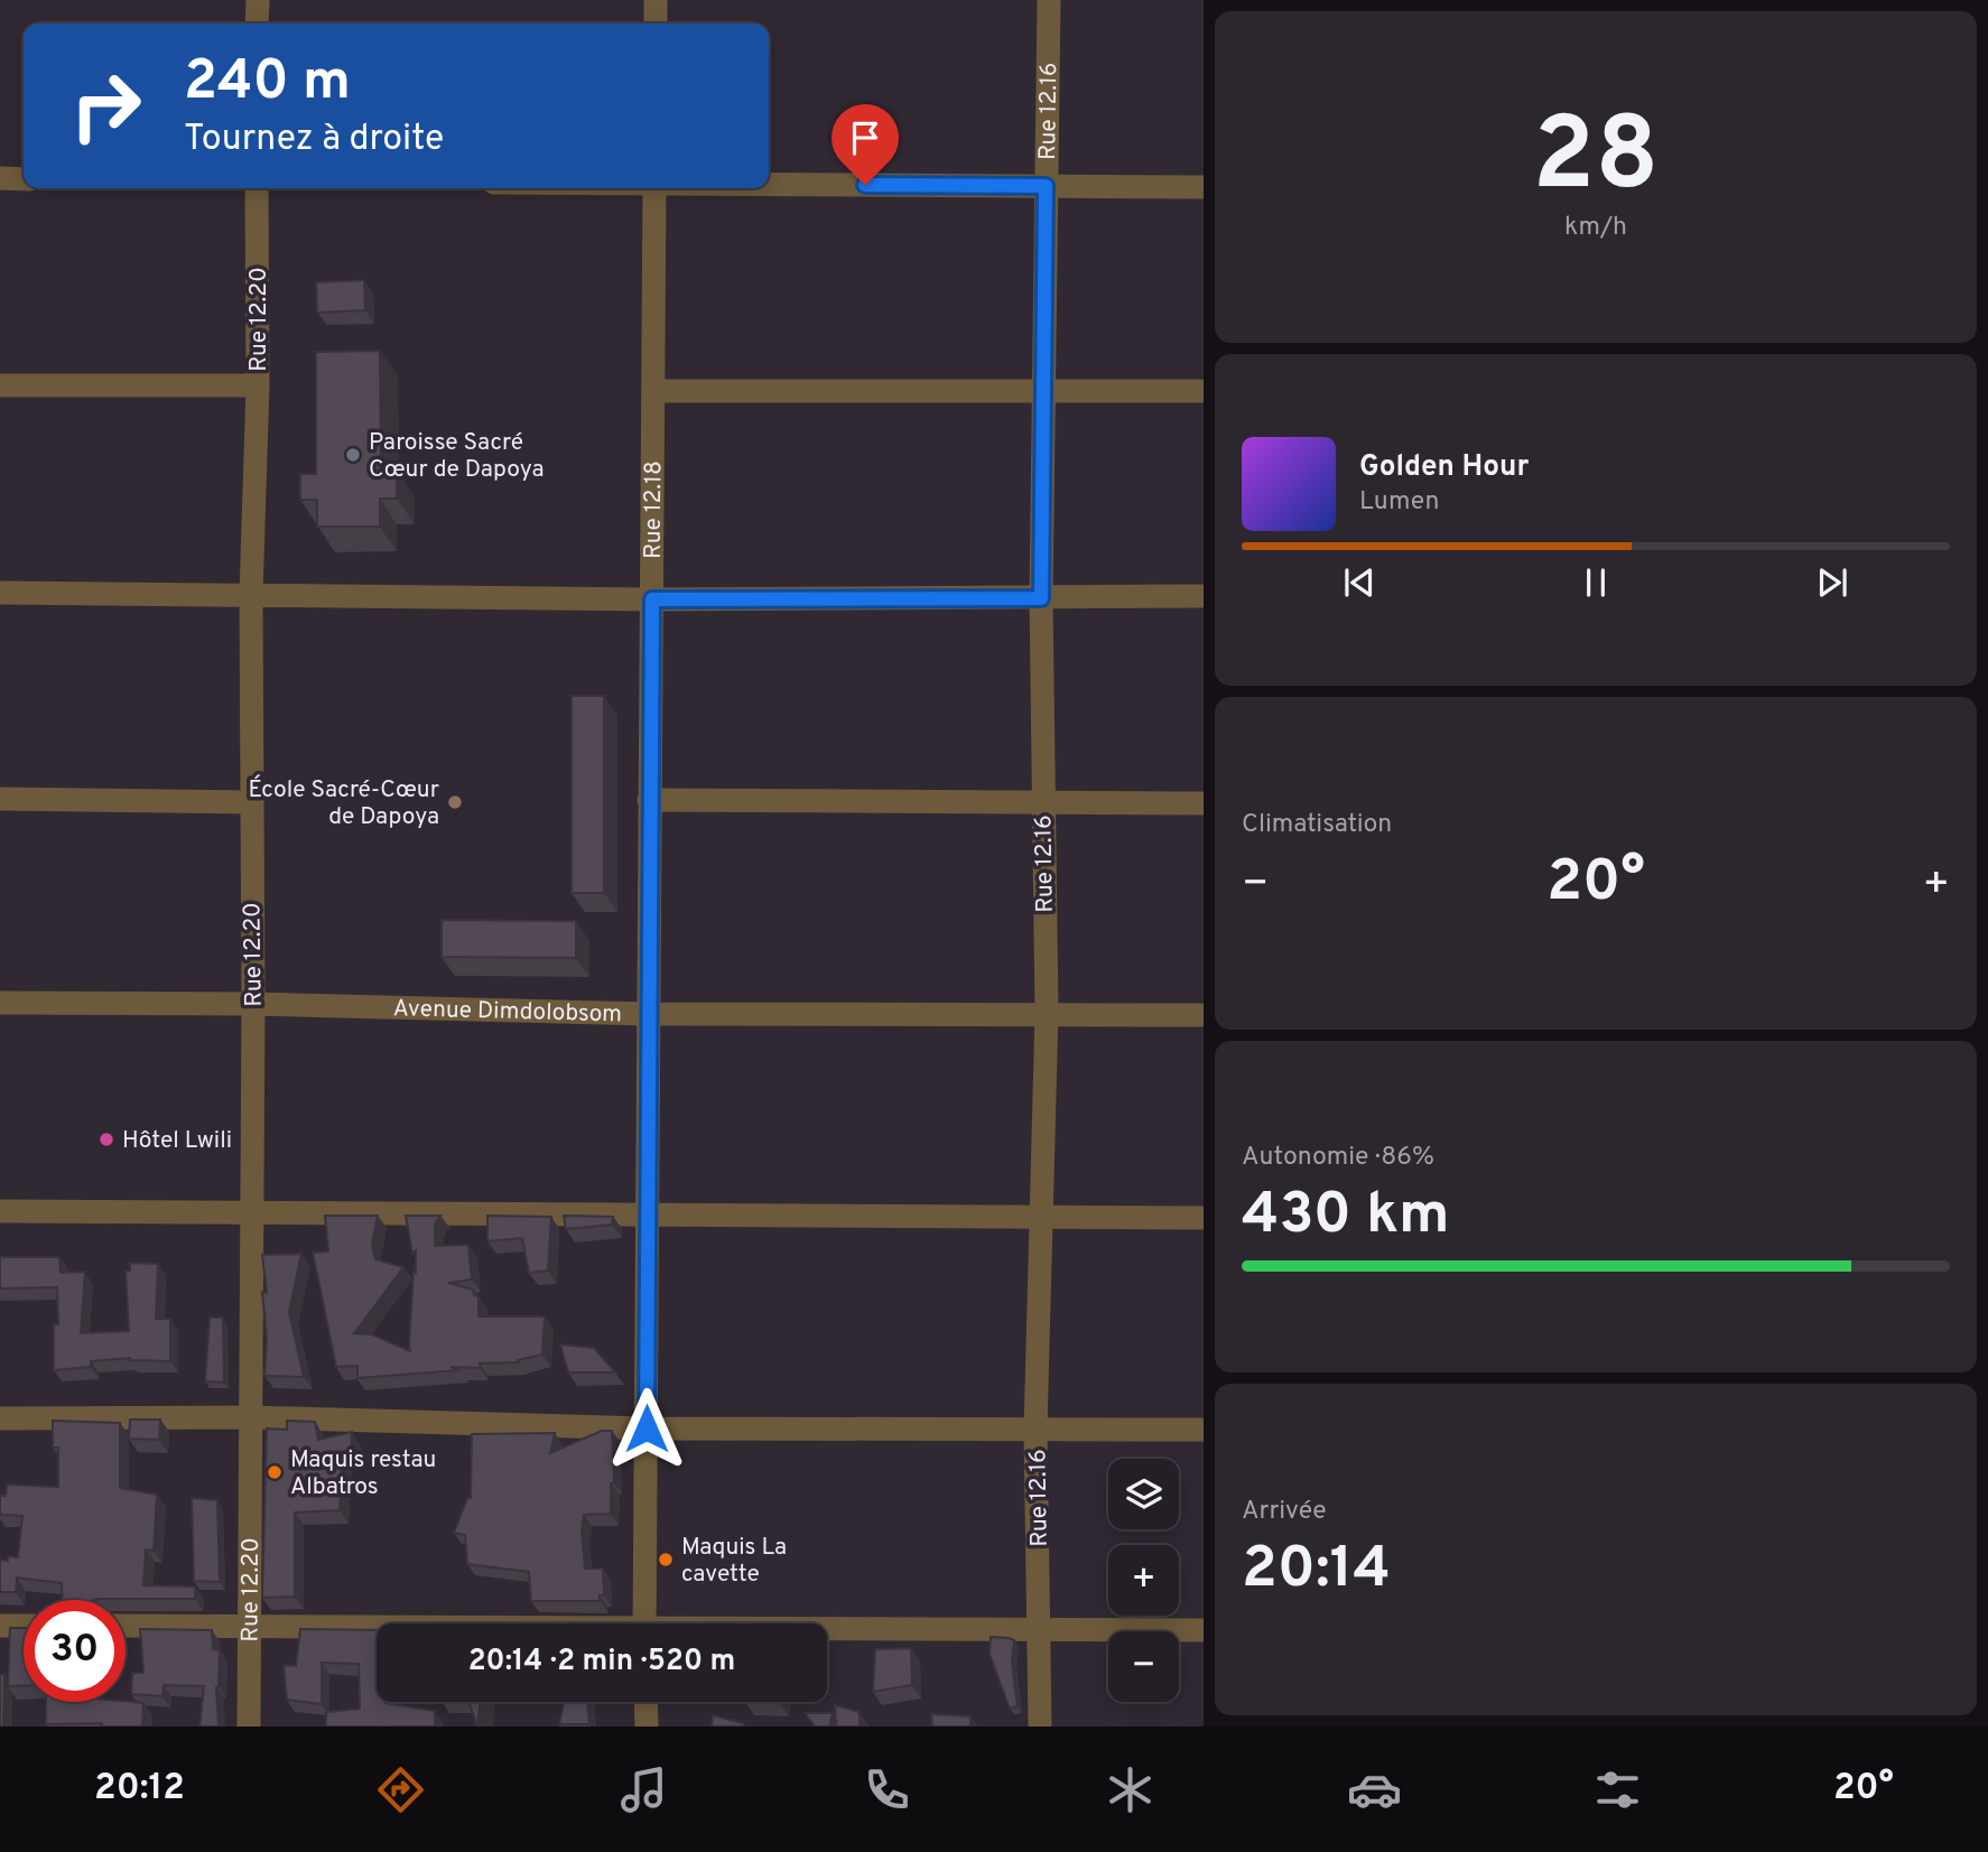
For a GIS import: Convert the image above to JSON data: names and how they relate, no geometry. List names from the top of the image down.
{
  "streets": {
    "street": [
      "Rue 12.16",
      "Rue 12.20",
      "Rue 12.18",
      "Avenue Dimdolobsom"
    ]
  },
  "crossings": [
    ["Rue 12.16", "Avenue Dimdolobsom"],
    ["Rue 12.20", "Avenue Dimdolobsom"],
    ["Rue 12.18", "Avenue Dimdolobsom"]
  ],
  "places": [
    "Paroisse Sacré Cœur de Dapoya",
    "École Sacré-Cœur de Dapoya",
    "Hôtel Lwili",
    "Maquis restau Albatros",
    "Maquis La cavette"
  ],
  "page": {
    "tile": [
      ["28", "km/h"],
      "Climatisation",
      ["Autonomie · 86%", "430 km"],
      ["Arrivée", "20:14"]
    ],
    "turn": ["240 m", "Tournez à droite"],
    "song": ["Golden Hour", "Lumen"],
    "heat": ["−", "20°", "+"],
    "map_buttons": ["+", "−"],
    "limit": "30",
    "trip": "20:14 · 2 min · 520 m",
    "tabs": ["20:12", "20°"]
  }
}
